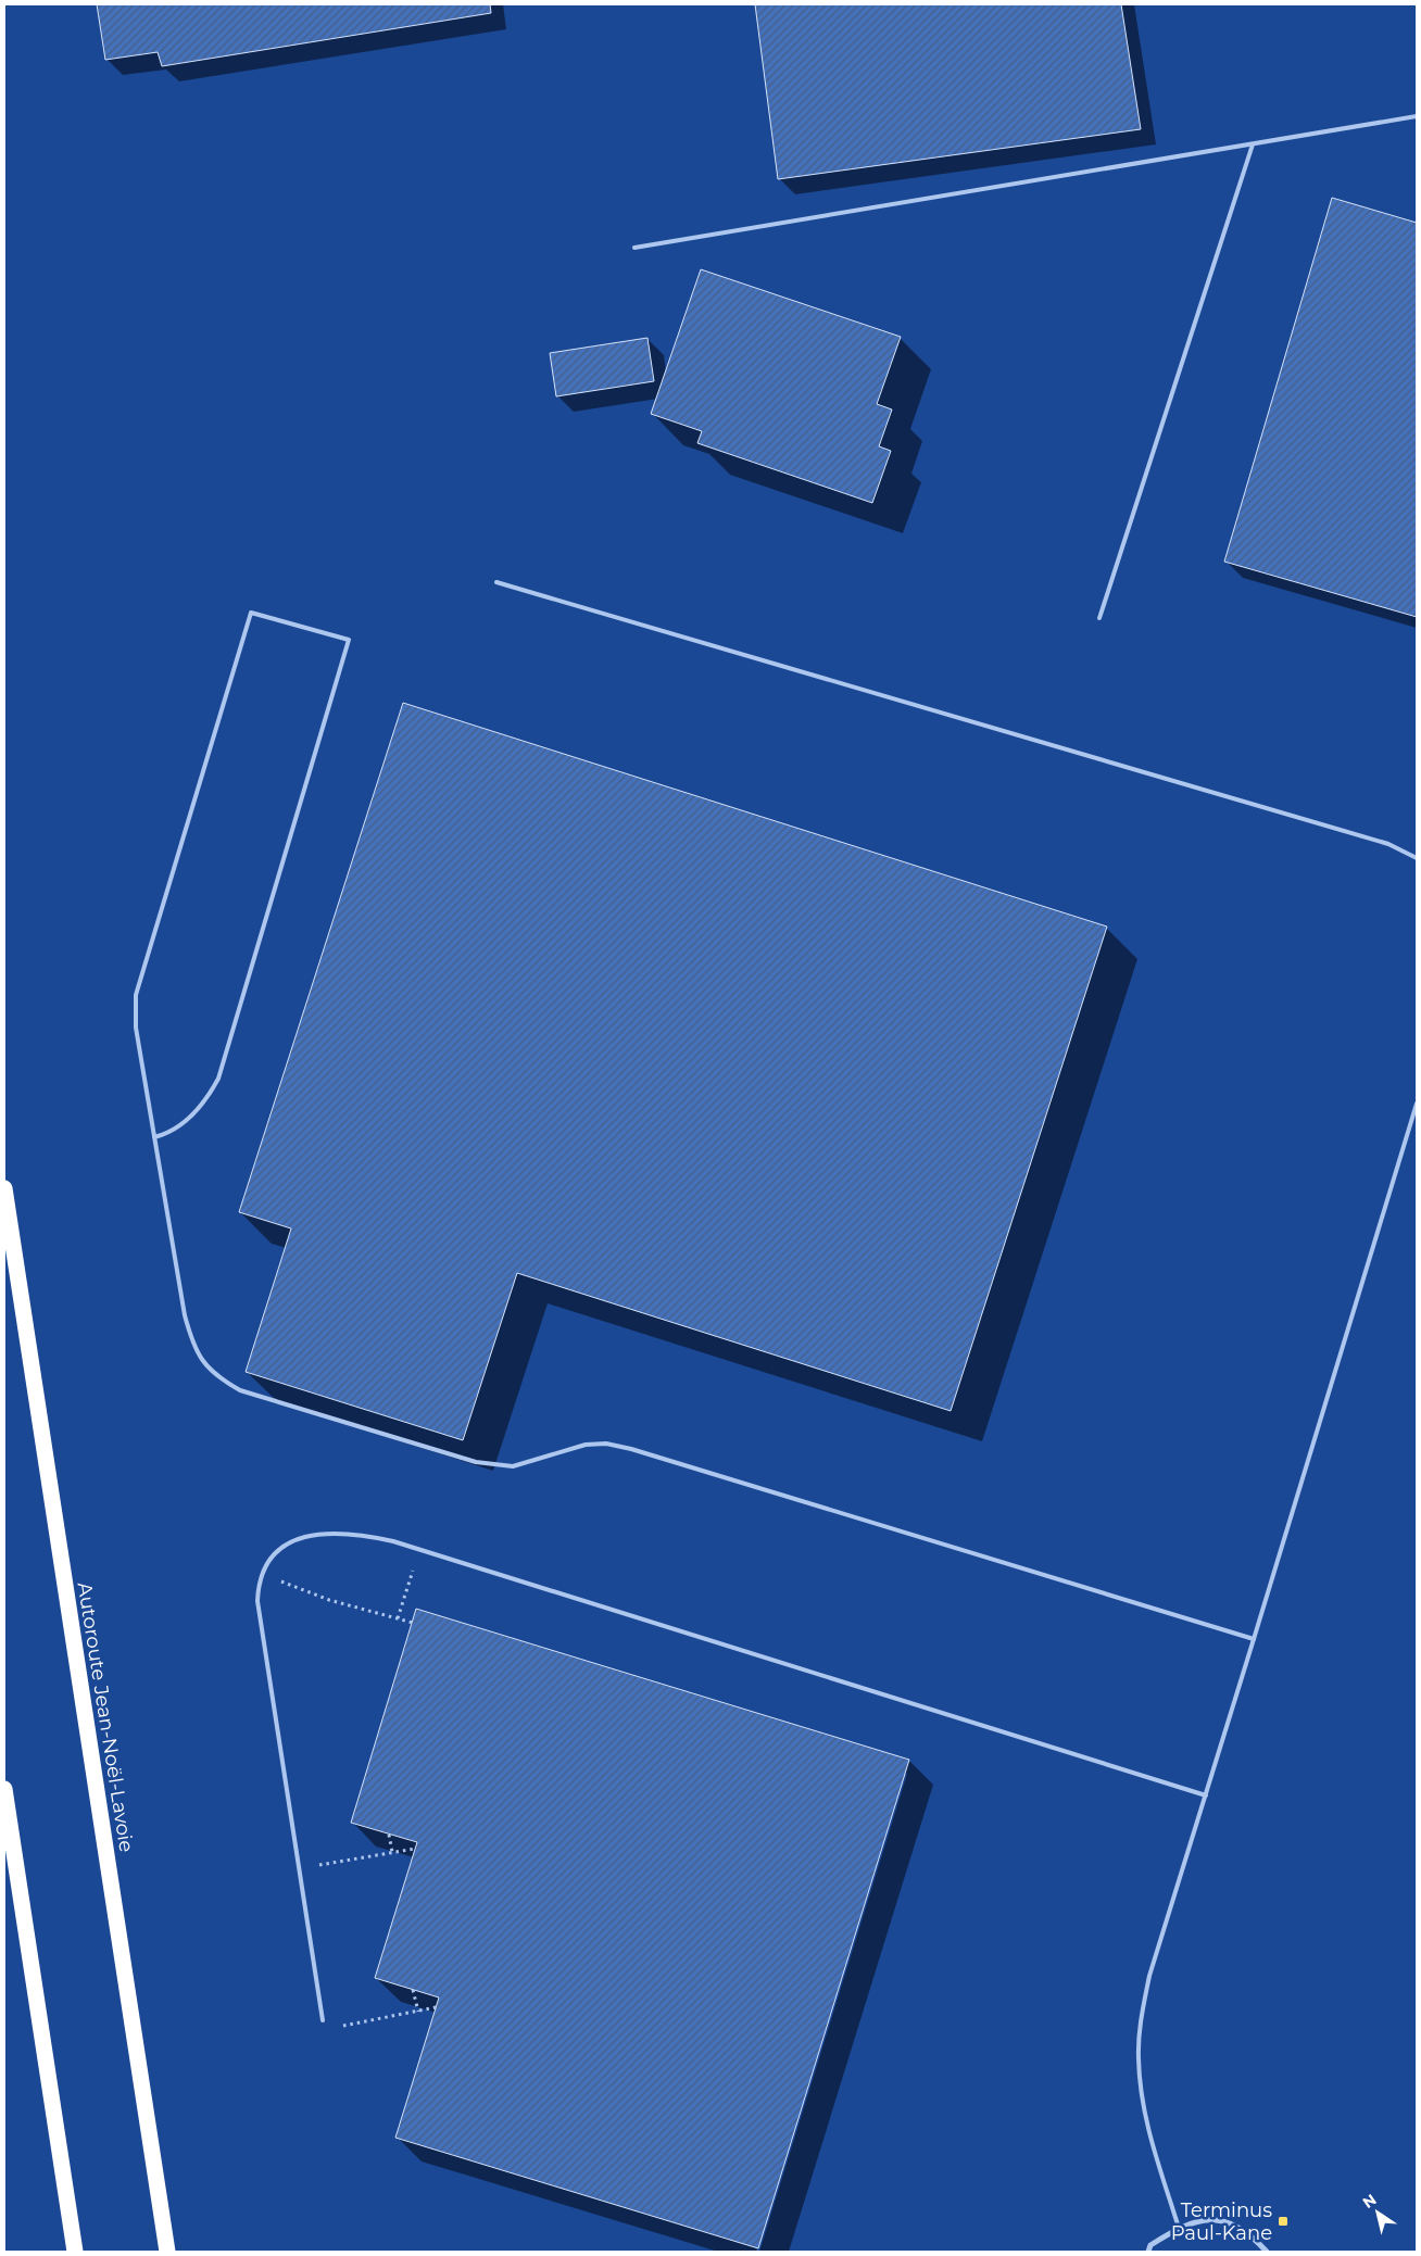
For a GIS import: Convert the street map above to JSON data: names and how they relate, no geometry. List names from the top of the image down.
{
  "streets": {
    "highway": ["Autoroute Jean-Noël-Lavoie"]
  },
  "places": {
    "transit": ["Terminus Paul-Kane"]
  },
  "north": "top left"
}
